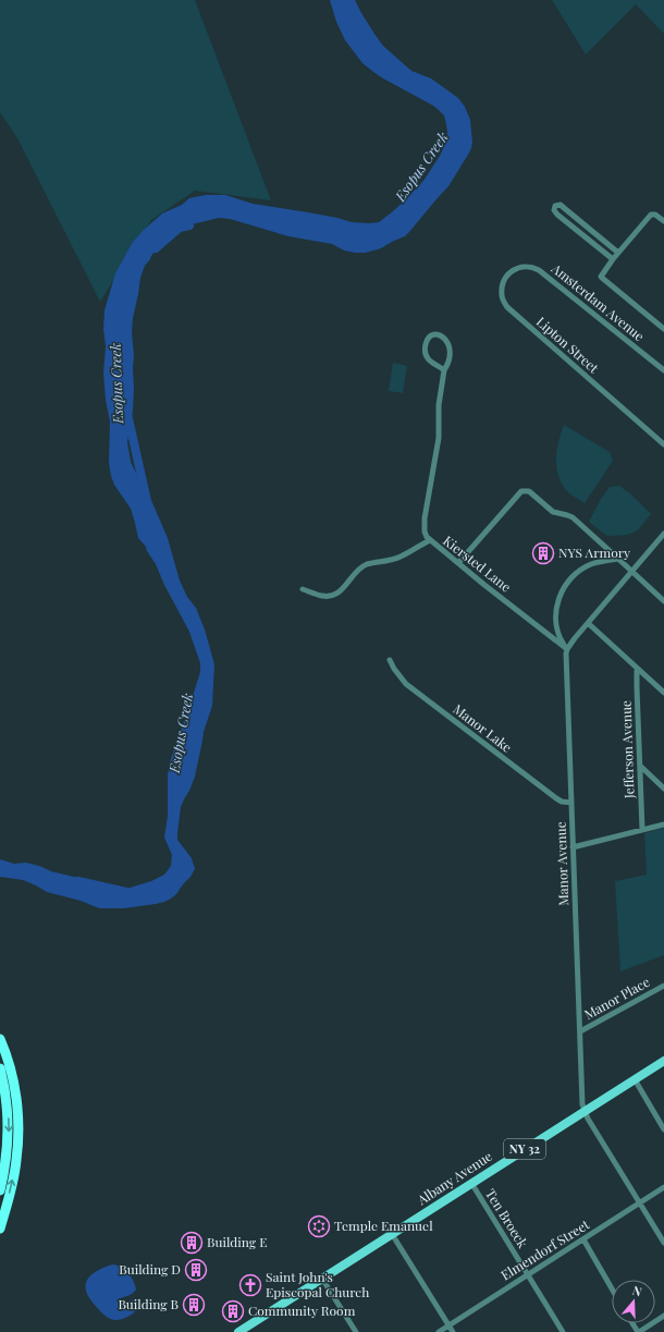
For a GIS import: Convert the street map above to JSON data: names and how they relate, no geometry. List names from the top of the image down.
{
  "streets": {
    "main road": ["NY 32", "Albany Avenue"],
    "street": [
      "Amsterdam Avenue",
      "Lipton Street",
      "Kiersted Lane",
      "Manor Lake",
      "Jefferson Avenue",
      "Manor Avenue",
      "Manor Place",
      "Ten Broeck",
      "Elmendorf Street"
    ]
  },
  "crossings": [
    ["Amsterdam Avenue", "Lipton Street"],
    ["Kiersted Lane", "Manor Avenue"],
    ["Manor Lake", "Manor Avenue"],
    ["Manor Avenue", "Manor Place"],
    ["Manor Avenue", "Albany Avenue"],
    ["Albany Avenue", "Ten Broeck"],
    ["Ten Broeck", "Elmendorf Street"]
  ],
  "water": ["Esopus Creek"],
  "places": {
    "building": [
      "NYS Armory",
      "Building E",
      "Building D",
      "Building B",
      "Community Room"
    ],
    "synagogue": ["Temple Emanuel"],
    "church": ["Saint John's Episcopal Church"]
  },
  "north": "top"
}
